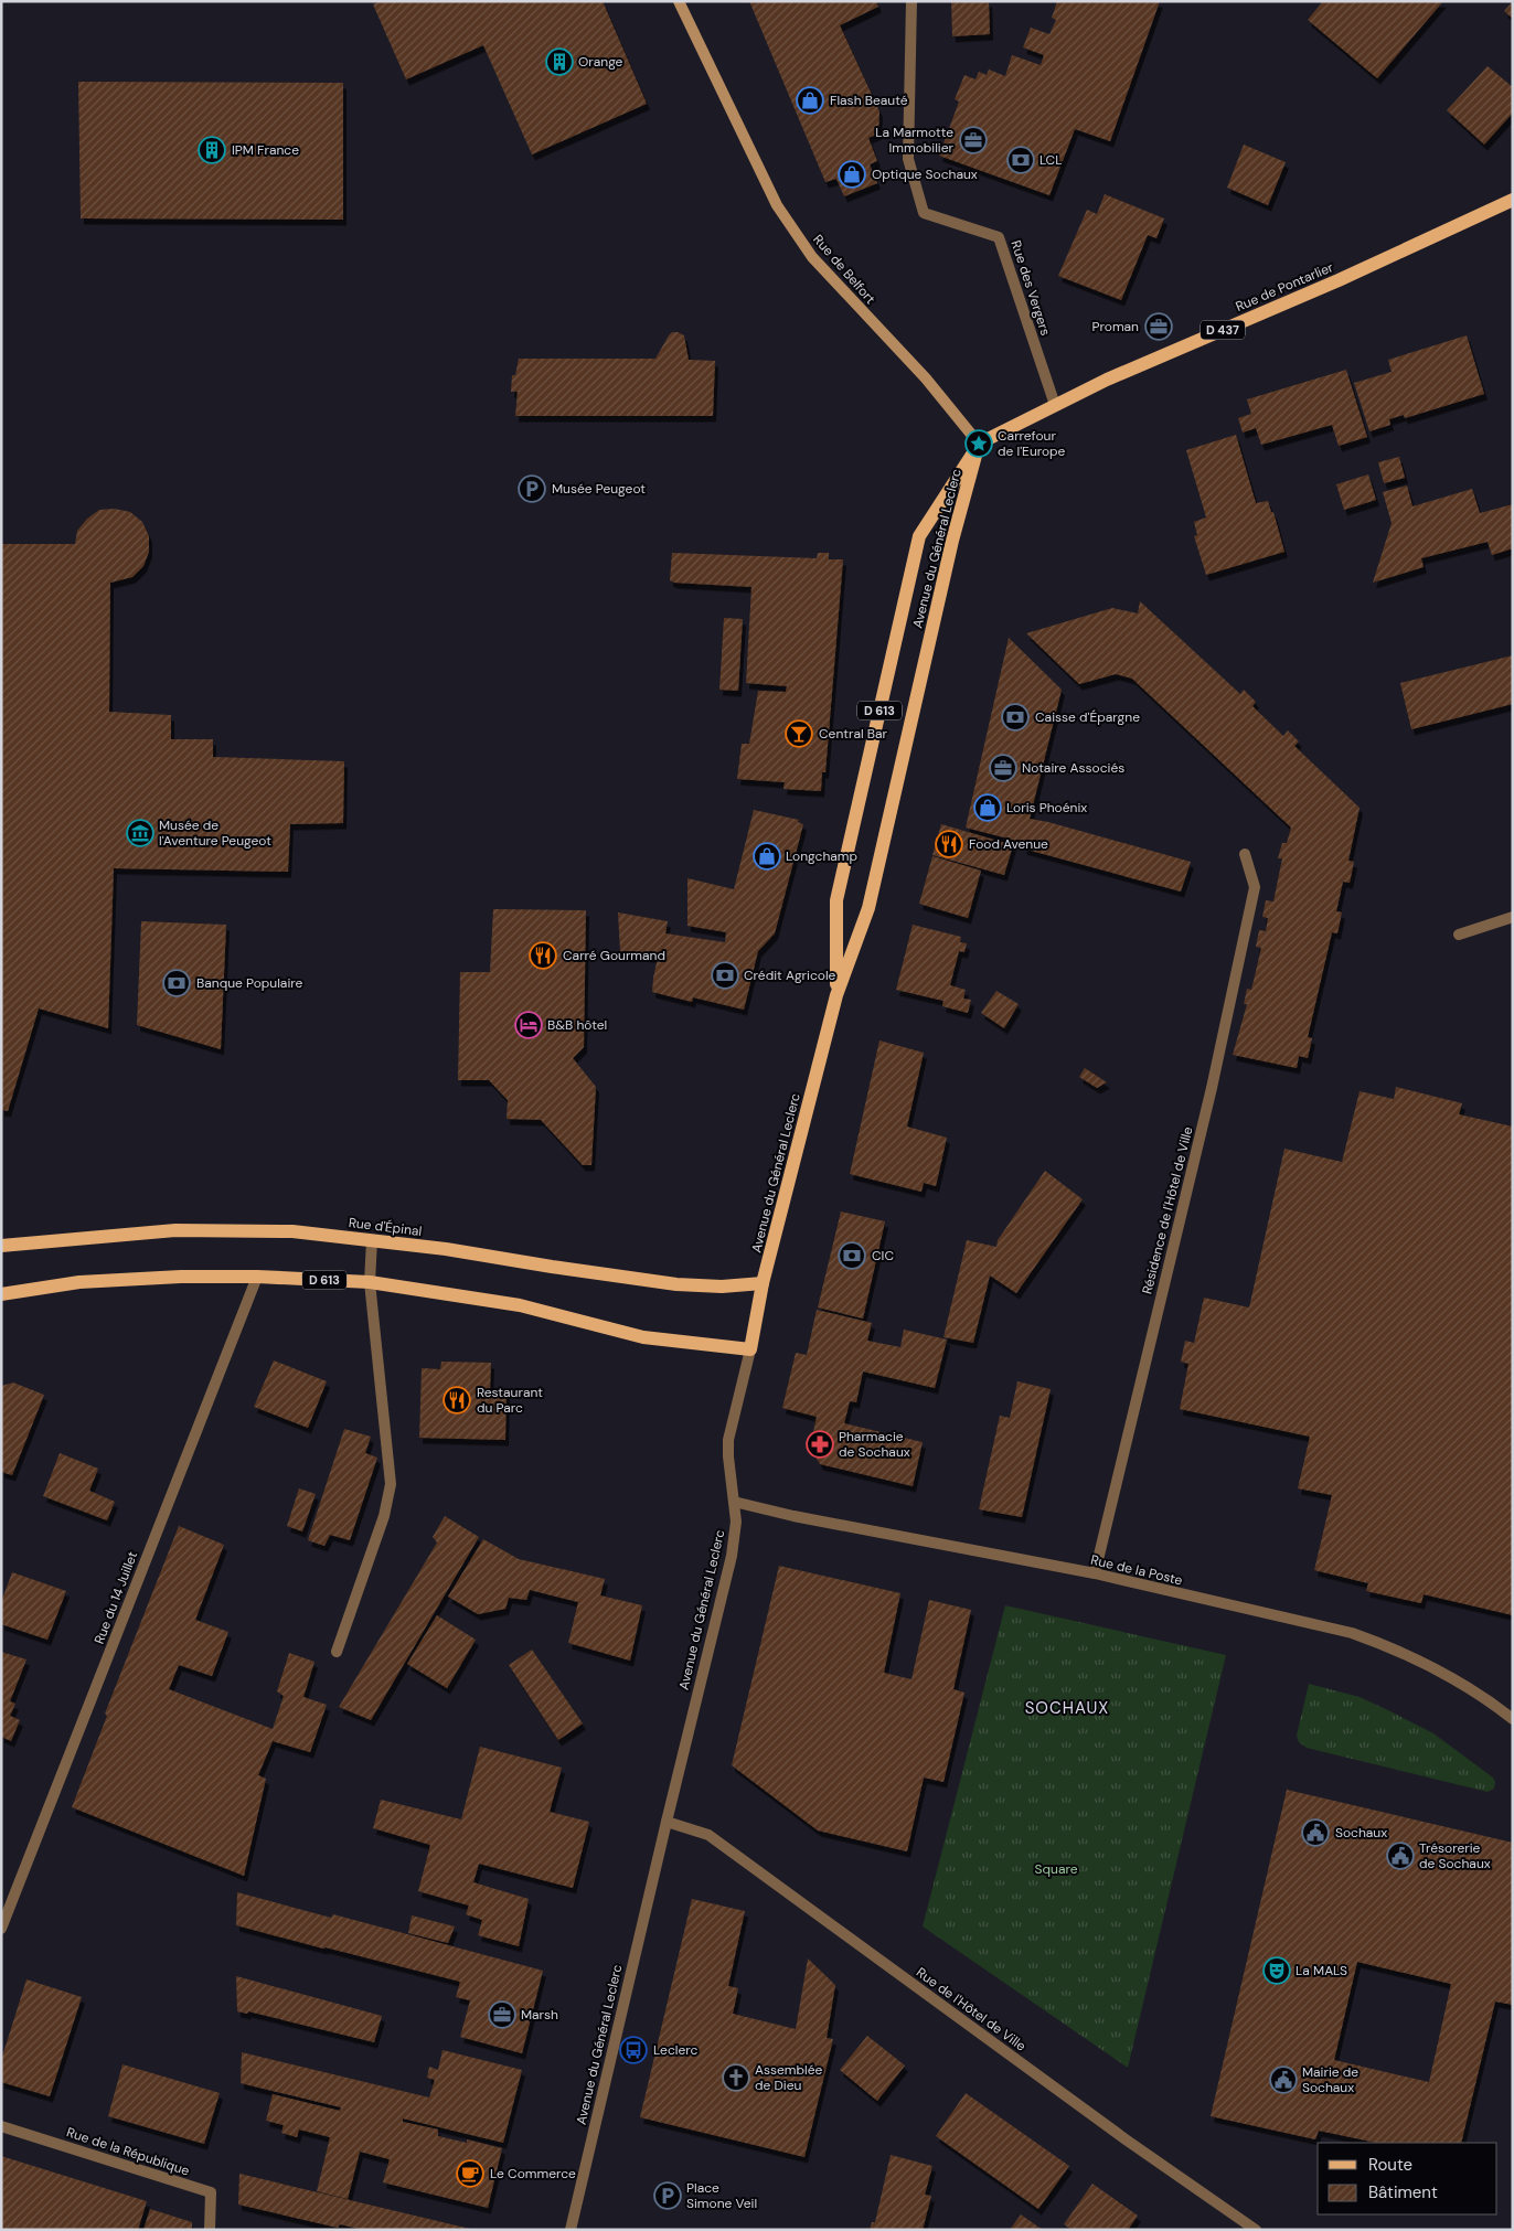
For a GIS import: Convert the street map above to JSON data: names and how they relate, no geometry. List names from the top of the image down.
{
  "streets": {
    "main road": [
      "Rue de Belfort",
      "Rue de Pontarlier",
      "D 437",
      "Avenue du Général Leclerc",
      "D 613",
      "Rue d'Épinal"
    ],
    "street": [
      "Rue des Vergers",
      "Résidence de l'Hôtel de Ville",
      "Rue de la Poste",
      "Rue du 14 Juillet",
      "Rue de l'Hôtel de Ville",
      "Rue de la République"
    ]
  },
  "crossings": [
    ["Rue de Belfort", "Rue de Pontarlier"],
    ["Rue de Belfort", "Avenue du Général Leclerc"],
    ["Rue de Pontarlier", "Rue des Vergers"],
    ["Rue de Pontarlier", "Avenue du Général Leclerc"],
    ["Avenue du Général Leclerc", "D 613"],
    ["Avenue du Général Leclerc", "Rue d'Épinal"],
    ["Avenue du Général Leclerc", "Rue de la Poste"],
    ["Avenue du Général Leclerc", "Rue de l'Hôtel de Ville"],
    ["D 613", "Rue du 14 Juillet"],
    ["Résidence de l'Hôtel de Ville", "Rue de la Poste"]
  ],
  "districts": ["SOCHAUX"],
  "parks": ["Square"],
  "places": {
    "building": ["Orange", "IPM France"],
    "shop": [
      "Flash Beauté",
      "Optique Sochaux",
      "Loris Phoénix",
      "Longchamp"
    ],
    "office": [
      "La Marmotte Immobilier",
      "Proman",
      "Notaire Associés",
      "Marsh"
    ],
    "bank": [
      "LCL",
      "Caisse d'Épargne",
      "Crédit Agricole",
      "Banque Populaire",
      "CIC"
    ],
    "place": ["Carrefour de l'Europe"],
    "parking": ["Musée Peugeot", "Place Simone Veil"],
    "bar": ["Central Bar"],
    "museum": ["Musée de l'Aventure Peugeot"],
    "restaurant": ["Food Avenue", "Carré Gourmand", "Restaurant du Parc"],
    "hotel": ["B&B hôtel"],
    "pharmacy": ["Pharmacie de Sochaux"],
    "public building": ["Sochaux", "Trésorerie de Sochaux", "Mairie de Sochaux"],
    "theatre": ["La MALS"],
    "bus stop": ["Leclerc"],
    "church": ["Assemblée de Dieu"],
    "cafe": ["Le Commerce"]
  },
  "legend": ["Route", "Bâtiment"]
}
